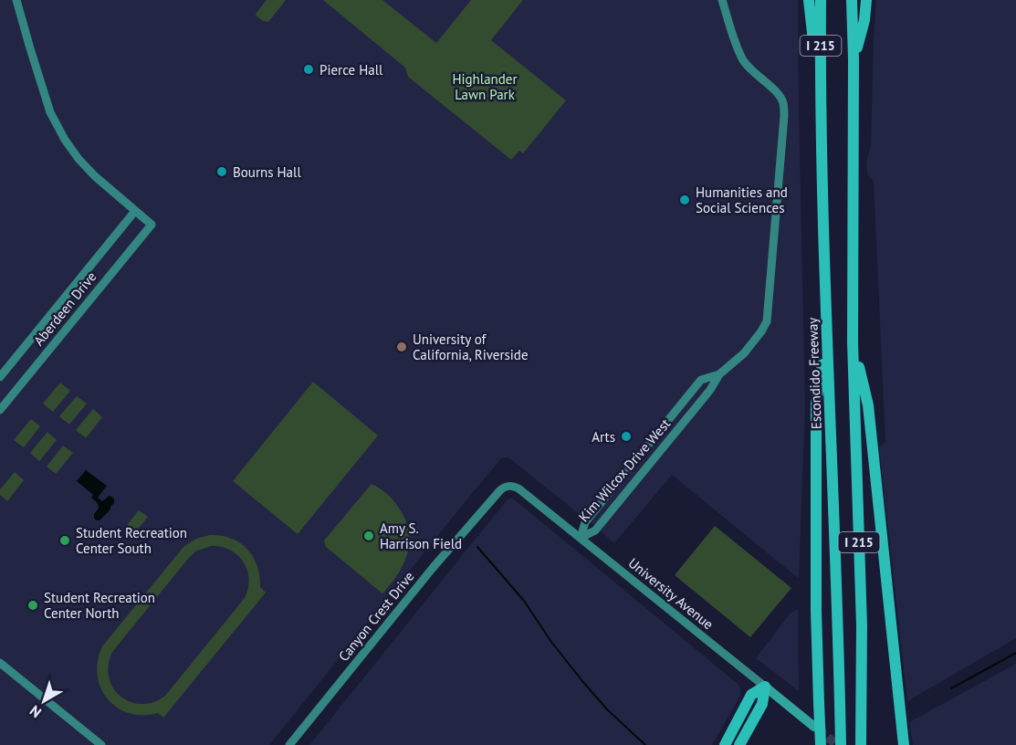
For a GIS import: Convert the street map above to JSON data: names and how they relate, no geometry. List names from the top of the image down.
{
  "streets": {
    "highway": ["I 215", "Escondido Freeway"],
    "main road": ["University Avenue"],
    "street": ["Aberdeen Drive", "Kim Wilcox Drive West", "Canyon Crest Drive"]
  },
  "crossings": [
    ["Kim Wilcox Drive West", "University Avenue"],
    ["University Avenue", "Canyon Crest Drive"]
  ],
  "parks": ["Highlander Lawn Park"],
  "places": [
    "Pierce Hall",
    "Bourns Hall",
    "Humanities and Social Sciences",
    "University of California, Riverside",
    "Arts",
    "Amy S. Harrison Field",
    "Student Recreation Center South",
    "Student Recreation Center North"
  ],
  "north": "bottom left"
}
